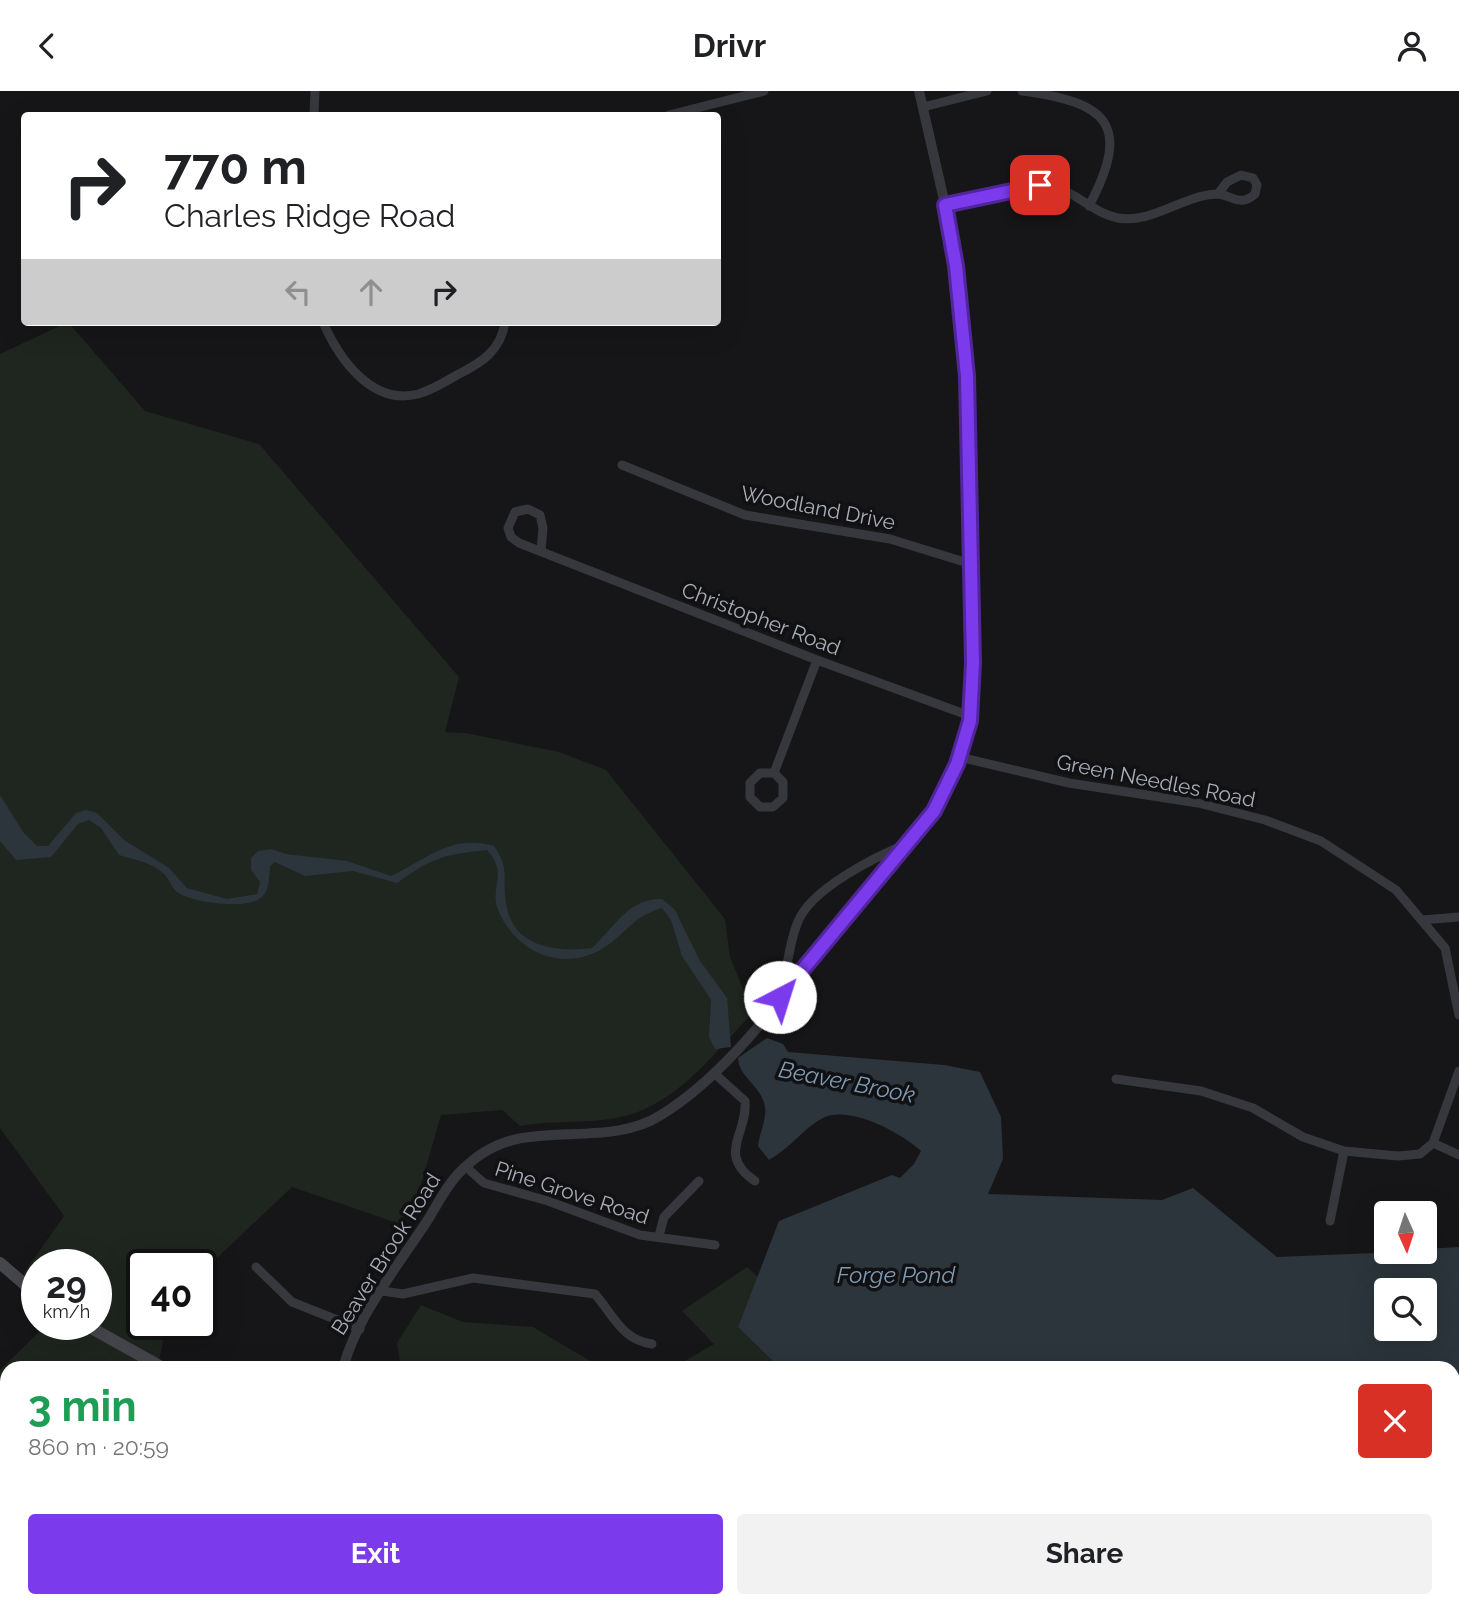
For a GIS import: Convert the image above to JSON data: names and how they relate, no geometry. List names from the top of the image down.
{
  "streets": {
    "street": [
      "Woodland Drive",
      "Christopher Road",
      "Green Needles Road",
      "Pine Grove Road",
      "Beaver Brook Road"
    ]
  },
  "crossings": [
    ["Woodland Drive", "Beaver Brook Road"],
    ["Christopher Road", "Beaver Brook Road"],
    ["Green Needles Road", "Beaver Brook Road"],
    ["Pine Grove Road", "Beaver Brook Road"]
  ],
  "water": ["Beaver Brook", "Forge Pond"],
  "north": "bottom",
  "page": {
    "header": "Drivr",
    "turn": ["770 m", "Charles Ridge Road"],
    "speed": "29 km/h",
    "limit": "40",
    "heading": ["3 min", "860 m · 20:59"],
    "buttons": ["Exit", "Share"]
  }
}
